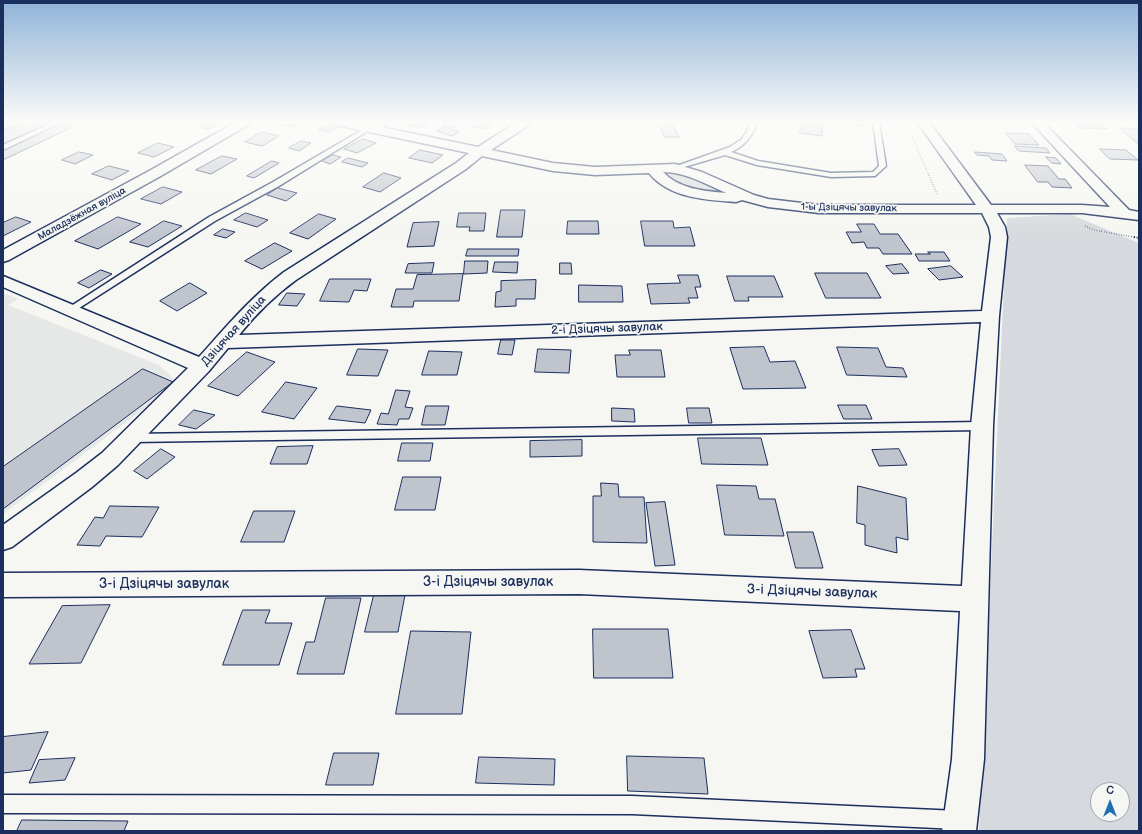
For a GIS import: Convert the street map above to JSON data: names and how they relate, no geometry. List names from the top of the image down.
{
  "streets": {
    "street": [
      "1-ы Дзіцячы завулак",
      "Маладзёжная вуліца",
      "2-і Дзіцячы завулак",
      "Дзіцячая вуліца",
      "3-і Дзіцячы завулак"
    ]
  },
  "crossings": [
    ["2-і Дзіцячы завулак", "Дзіцячая вуліца"]
  ],
  "north": "top"
}
